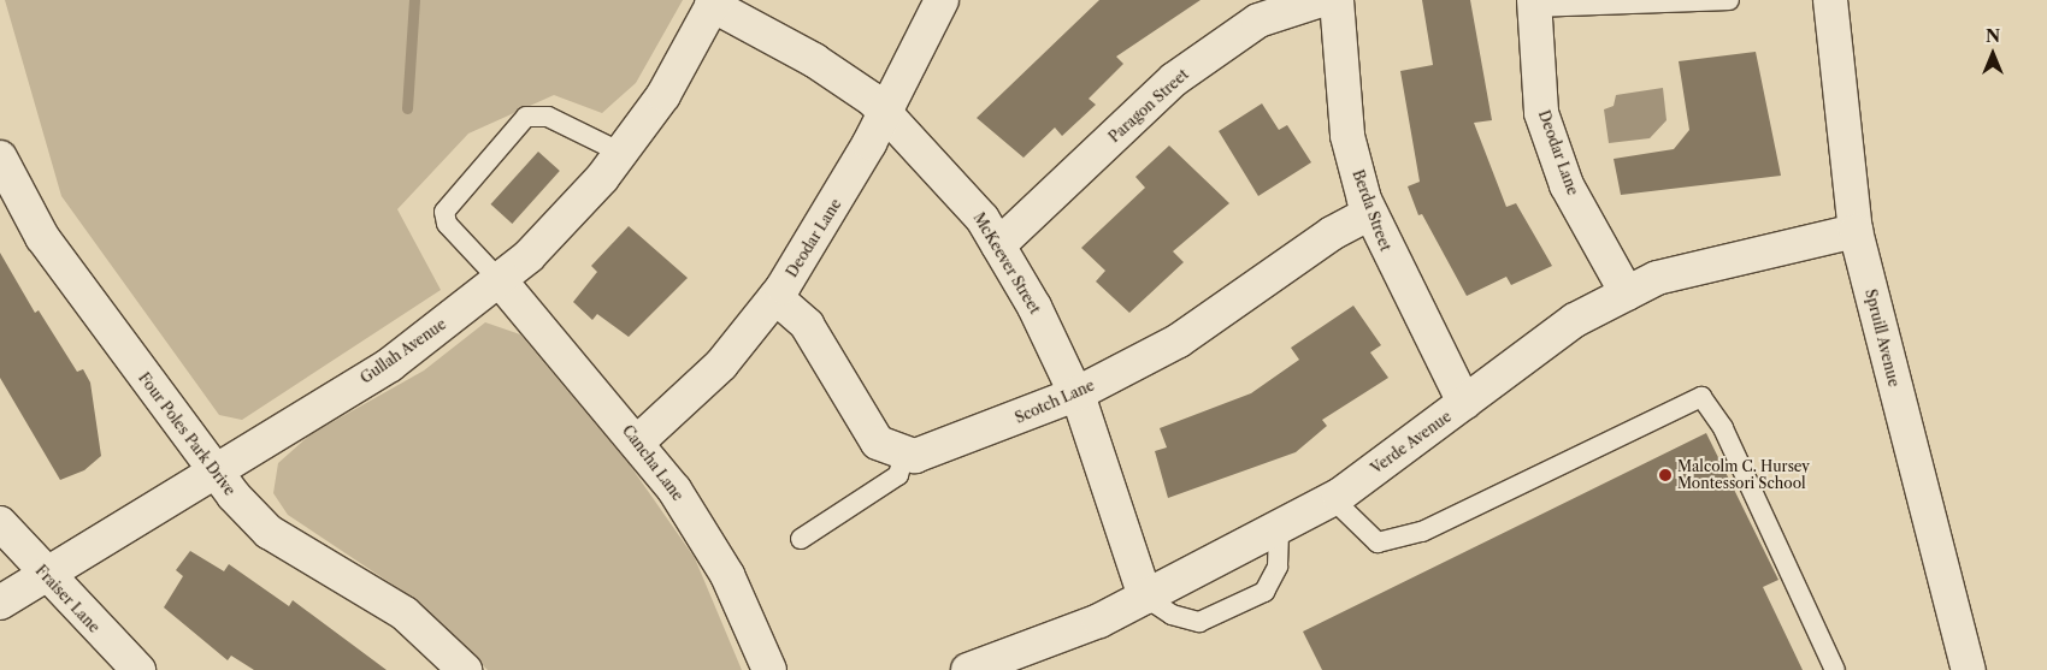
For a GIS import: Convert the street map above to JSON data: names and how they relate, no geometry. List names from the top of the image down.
{
  "streets": {
    "street": [
      "Paragon Street",
      "Deodar Lane",
      "Berda Street",
      "McKeever Street",
      "Spruill Avenue",
      "Gullah Avenue",
      "Scotch Lane",
      "Four Poles Park Drive",
      "Verde Avenue",
      "Cancha Lane",
      "Fraiser Lane"
    ]
  },
  "crossings": [
    ["Paragon Street", "McKeever Street"],
    ["Deodar Lane", "McKeever Street"],
    ["Deodar Lane", "Verde Avenue"],
    ["Deodar Lane", "Cancha Lane"],
    ["Berda Street", "Scotch Lane"],
    ["Berda Street", "Verde Avenue"],
    ["McKeever Street", "Gullah Avenue"],
    ["McKeever Street", "Scotch Lane"],
    ["McKeever Street", "Verde Avenue"],
    ["Spruill Avenue", "Verde Avenue"],
    ["Gullah Avenue", "Four Poles Park Drive"],
    ["Gullah Avenue", "Cancha Lane"],
    ["Gullah Avenue", "Fraiser Lane"]
  ],
  "places": ["Malcolm C. Hursey Montessori School"],
  "north": "top"
}
